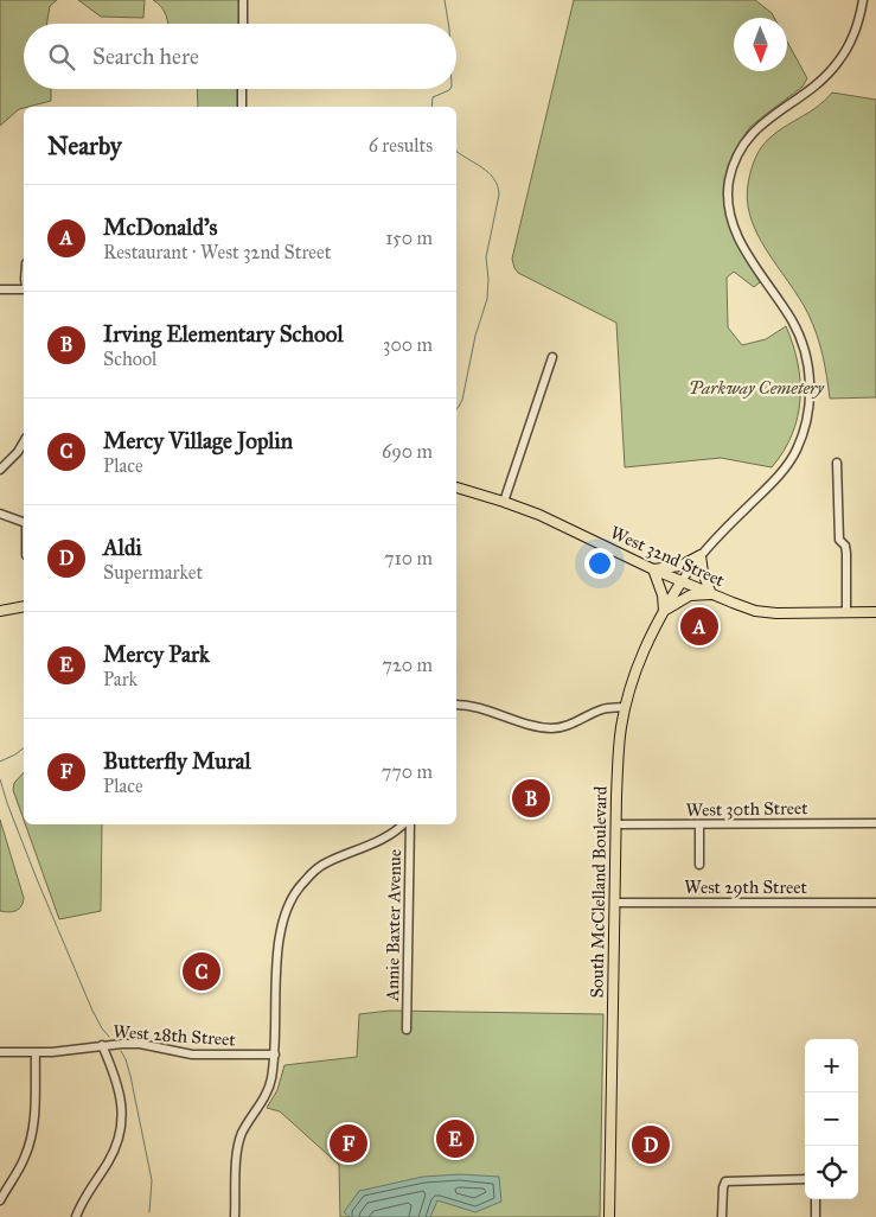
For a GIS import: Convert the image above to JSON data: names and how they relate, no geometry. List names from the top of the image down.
{
  "streets": {
    "main road": ["West 32nd Street", "South McClelland Boulevard"],
    "street": [
      "West 30th Street",
      "West 29th Street",
      "Annie Baxter Avenue",
      "West 28th Street"
    ]
  },
  "crossings": [
    ["West 32nd Street", "South McClelland Boulevard"],
    ["West 30th Street", "South McClelland Boulevard"],
    ["West 29th Street", "South McClelland Boulevard"]
  ],
  "parks": ["Parkway Cemetery"],
  "north": "bottom",
  "page": {
    "search": "Search here",
    "heading": ["Nearby", "6 results"],
    "list": [
      {
        "mark": "A",
        "name": "McDonald's",
        "note": "Restaurant · West 32nd Street",
        "value": "150 m"
      },
      {
        "mark": "B",
        "name": "Irving Elementary School",
        "note": "School",
        "value": "300 m"
      },
      {
        "mark": "C",
        "name": "Mercy Village Joplin",
        "note": "Place",
        "value": "690 m"
      },
      {
        "mark": "D",
        "name": "Aldi",
        "note": "Supermarket",
        "value": "710 m"
      },
      {
        "mark": "E",
        "name": "Mercy Park",
        "note": "Park",
        "value": "720 m"
      },
      {
        "mark": "F",
        "name": "Butterfly Mural",
        "note": "Place",
        "value": "770 m"
      }
    ],
    "pins": [
      "A",
      "B",
      "C",
      "E",
      "F",
      "D"
    ],
    "map_buttons": ["+", "−"]
  }
}
